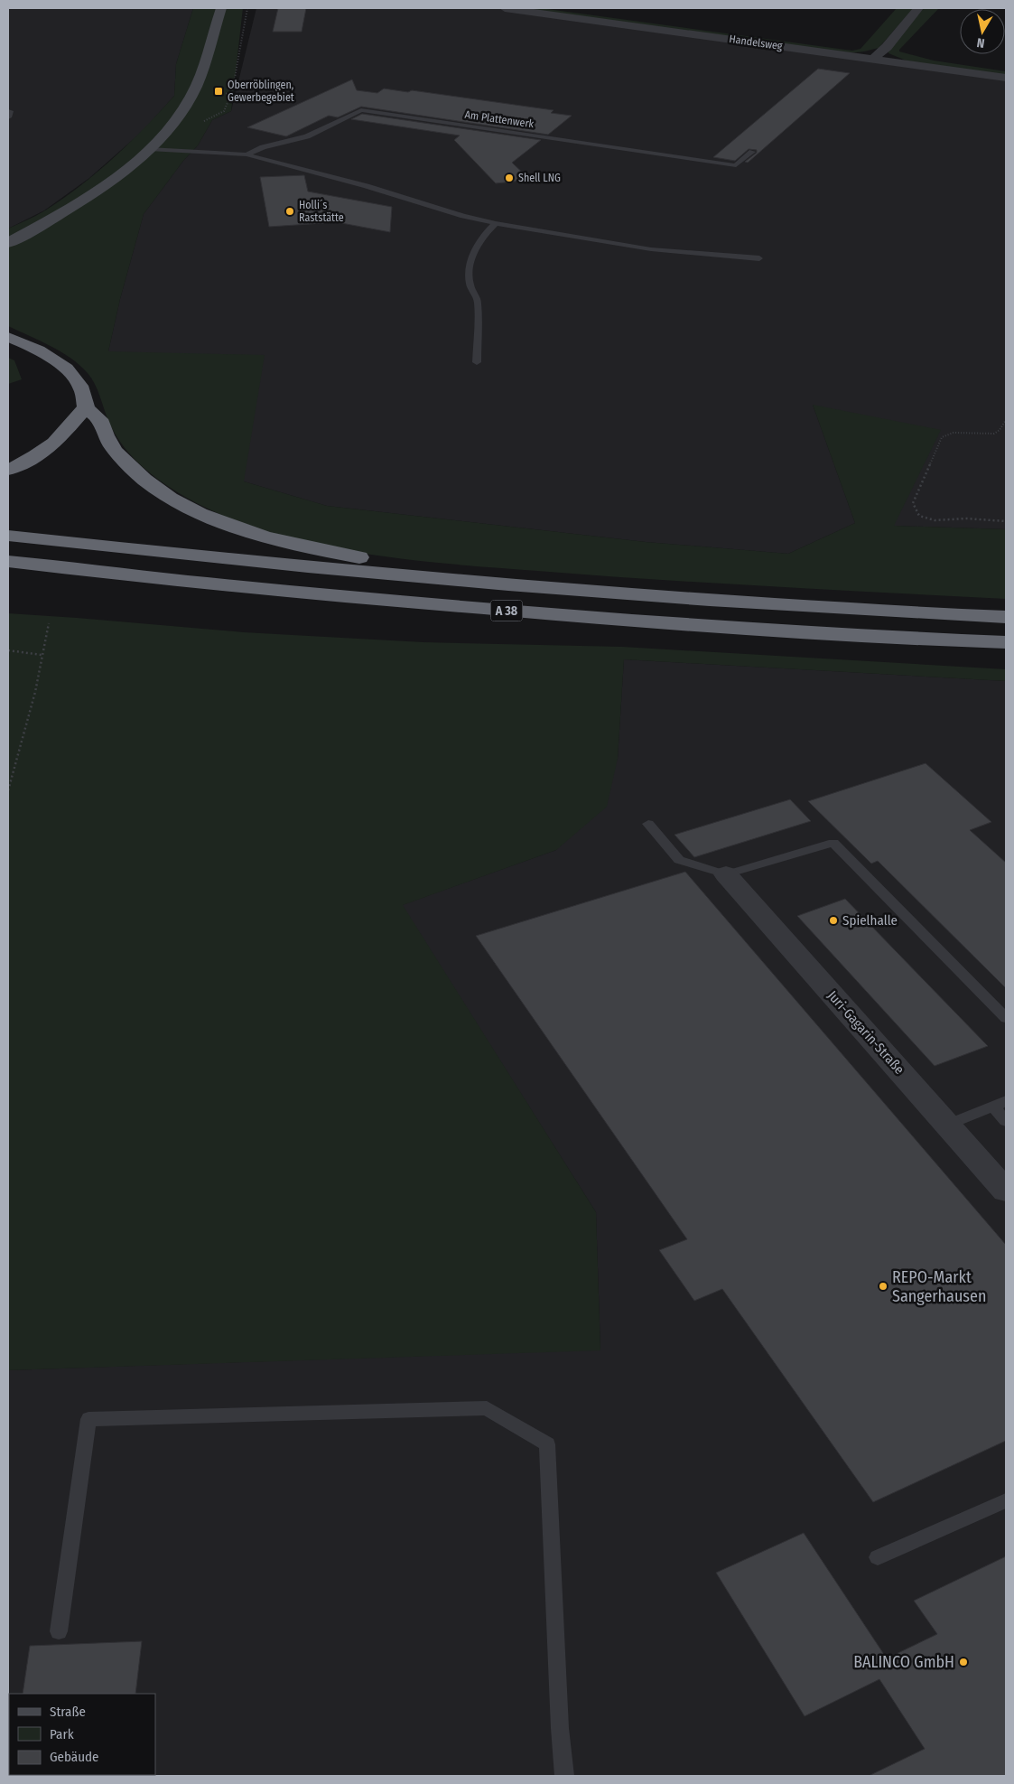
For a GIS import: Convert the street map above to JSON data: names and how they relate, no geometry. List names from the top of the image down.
{
  "streets": {
    "highway": ["A 38"],
    "street": ["Handelsweg", "Juri-Gagarin-Straße"],
    "lane": ["Am Plattenwerk"]
  },
  "places": {
    "transit": ["Oberröblingen, Gewerbegebiet"],
    "other": [
      "Shell LNG",
      "Holli´s Raststätte",
      "Spielhalle",
      "REPO-Markt Sangerhausen",
      "BALINCO GmbH"
    ]
  },
  "legend": ["Straße", "Park", "Gebäude"],
  "north": "bottom"
}
